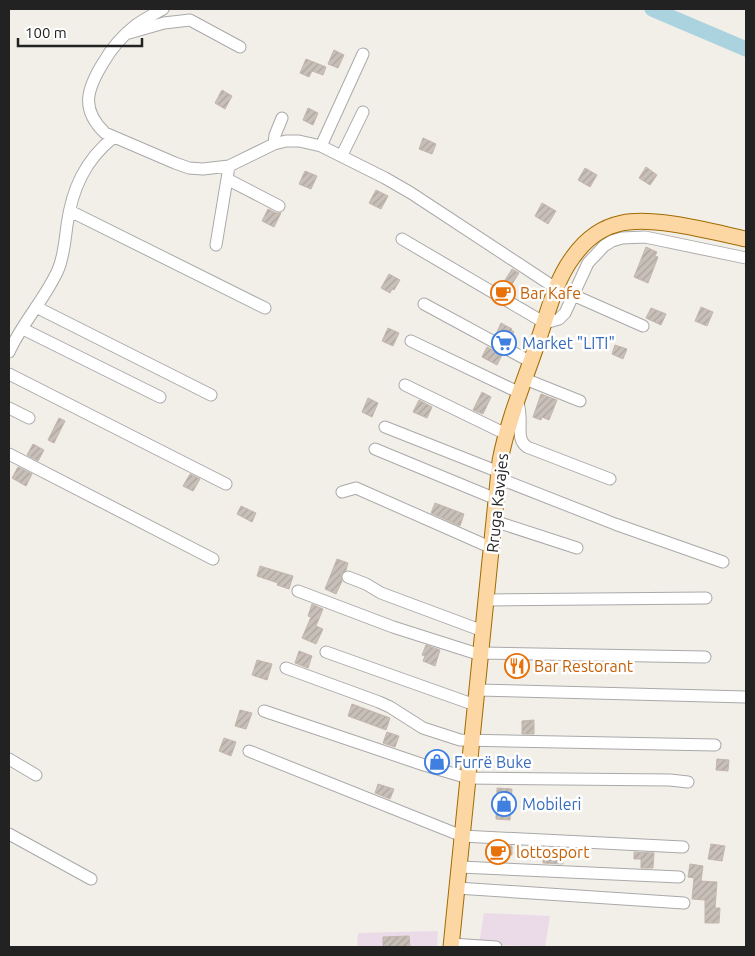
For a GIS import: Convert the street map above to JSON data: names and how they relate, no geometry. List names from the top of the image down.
{
  "streets": {
    "main road": ["Rruga Kavajes"]
  },
  "places": {
    "cafe": ["Bar Kafe", "lottosport"],
    "supermarket": ["Market \"LITI\""],
    "restaurant": ["Bar Restorant"],
    "shop": ["Furrë Buke", "Mobileri"]
  },
  "scale_bar": "100 m"
}
